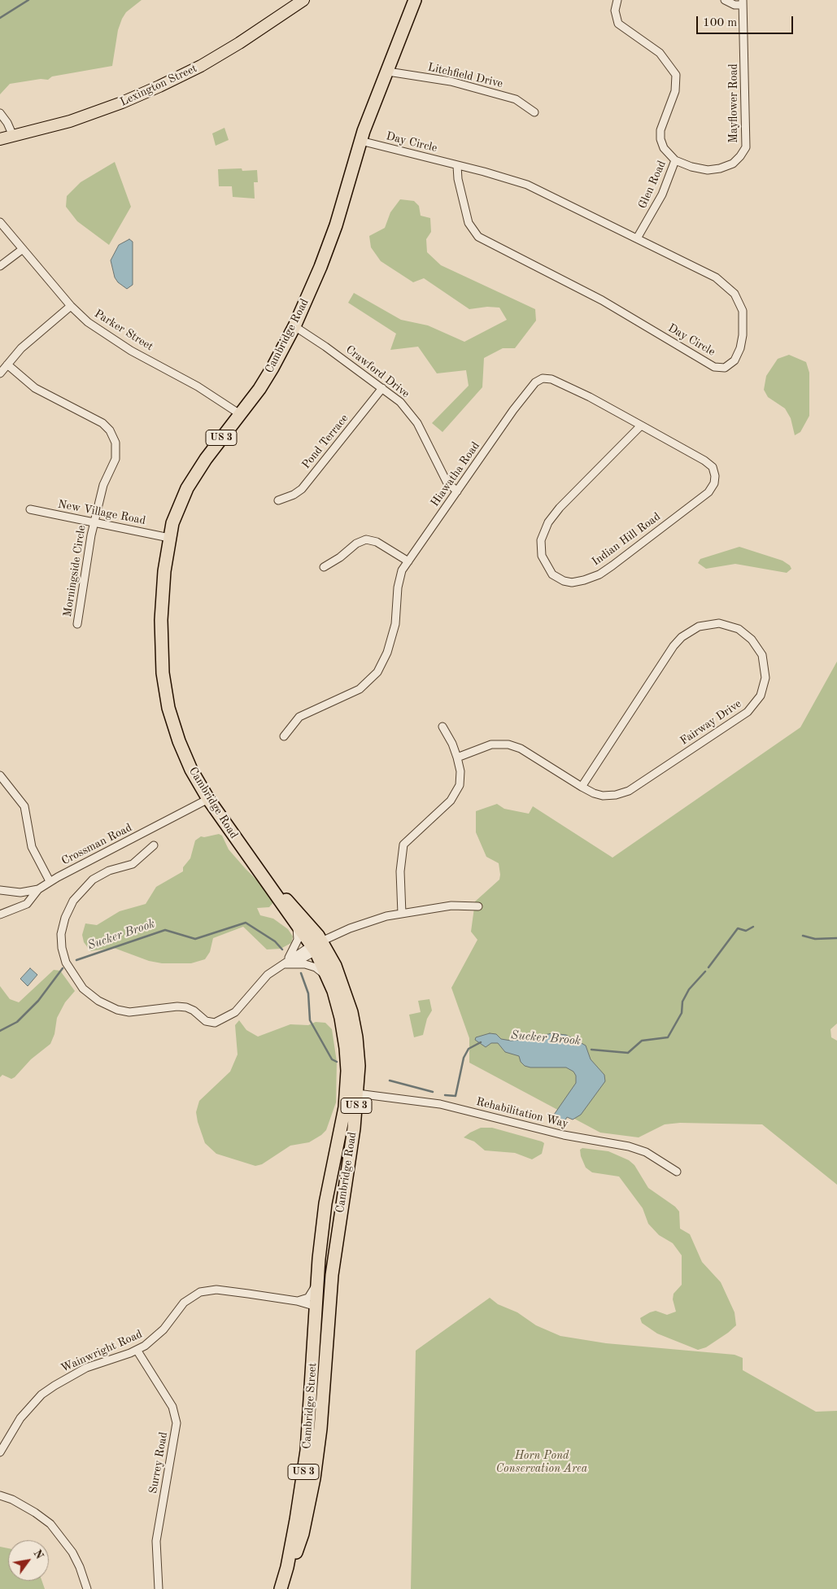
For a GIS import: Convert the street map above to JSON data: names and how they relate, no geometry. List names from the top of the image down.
{
  "streets": {
    "highway": ["Cambridge Road", "US 3", "Cambridge Street"],
    "main road": ["Lexington Street"],
    "street": [
      "Litchfield Drive",
      "Mayflower Road",
      "Day Circle",
      "Glen Road",
      "Parker Street",
      "Crawford Drive",
      "Pond Terrace",
      "Hiawatha Road",
      "New Village Road",
      "Indian Hill Road",
      "Morningside Circle",
      "Fairway Drive",
      "Crossman Road",
      "Rehabilitation Way",
      "Wainwright Road",
      "Surrey Road"
    ]
  },
  "crossings": [
    ["Litchfield Drive", "Cambridge Road"],
    ["Mayflower Road", "Glen Road"],
    ["Day Circle", "Glen Road"],
    ["Day Circle", "Cambridge Road"],
    ["Parker Street", "Cambridge Road"],
    ["Cambridge Road", "Crawford Drive"],
    ["Cambridge Road", "New Village Road"],
    ["Cambridge Road", "Crossman Road"],
    ["Cambridge Road", "Rehabilitation Way"],
    ["Cambridge Road", "Cambridge Street"],
    ["Crawford Drive", "Pond Terrace"],
    ["Crawford Drive", "Hiawatha Road"],
    ["Hiawatha Road", "Indian Hill Road"],
    ["New Village Road", "Morningside Circle"],
    ["Wainwright Road", "Cambridge Street"],
    ["Wainwright Road", "Surrey Road"]
  ],
  "water": ["Sucker Brook"],
  "parks": ["Horn Pond Conservation Area"],
  "scale_bar": "100 m",
  "north": "top right"
}
